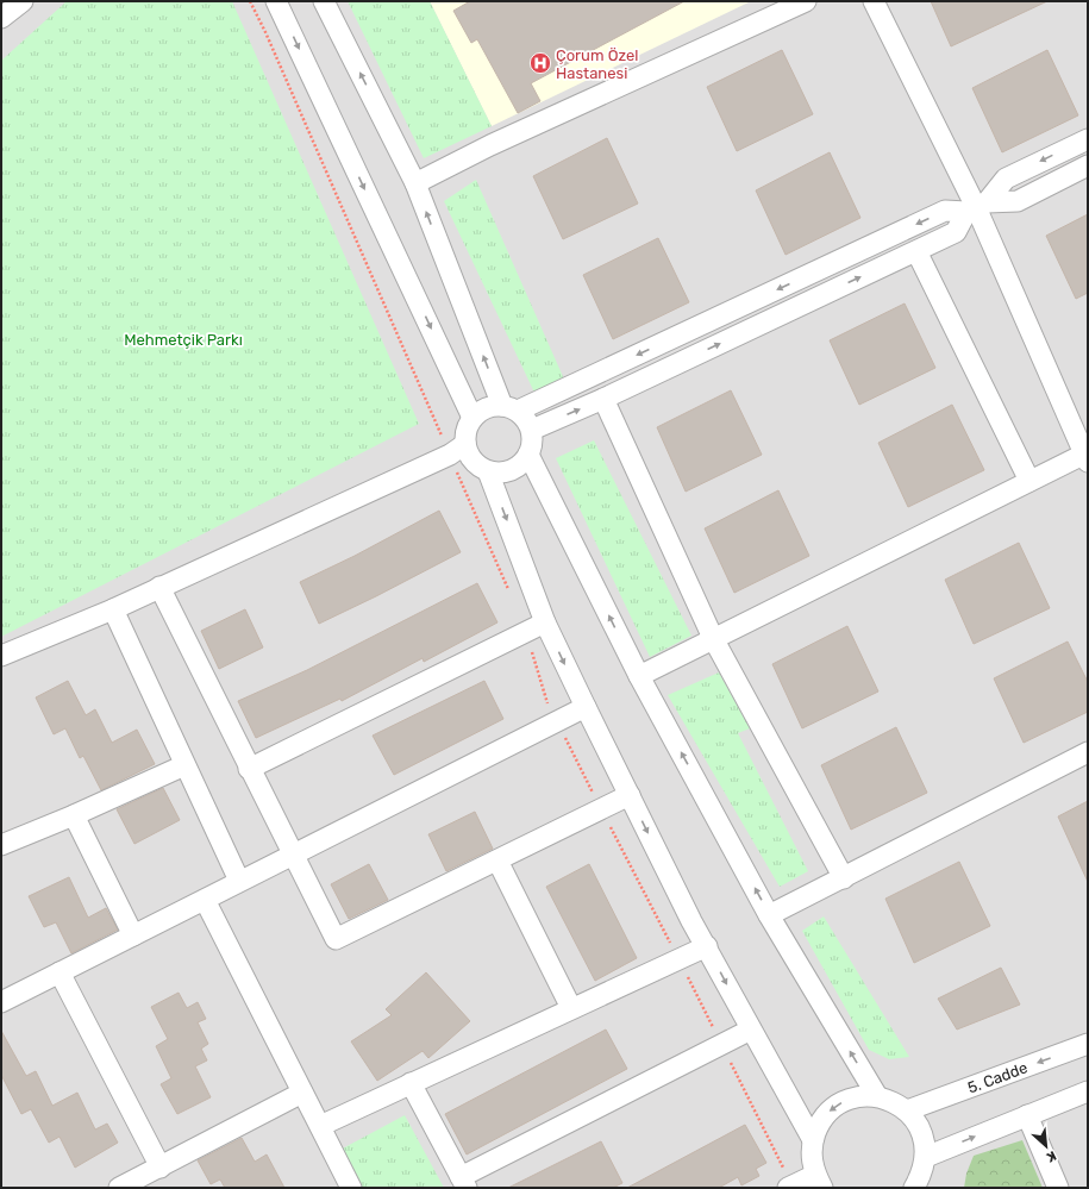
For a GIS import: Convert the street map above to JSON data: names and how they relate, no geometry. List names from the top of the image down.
{
  "streets": {
    "street": ["5. Cadde"]
  },
  "parks": ["Mehmetçik Parkı"],
  "places": {
    "hospital": ["Çorum Özel Hastanesi"]
  },
  "north": "bottom right"
}
